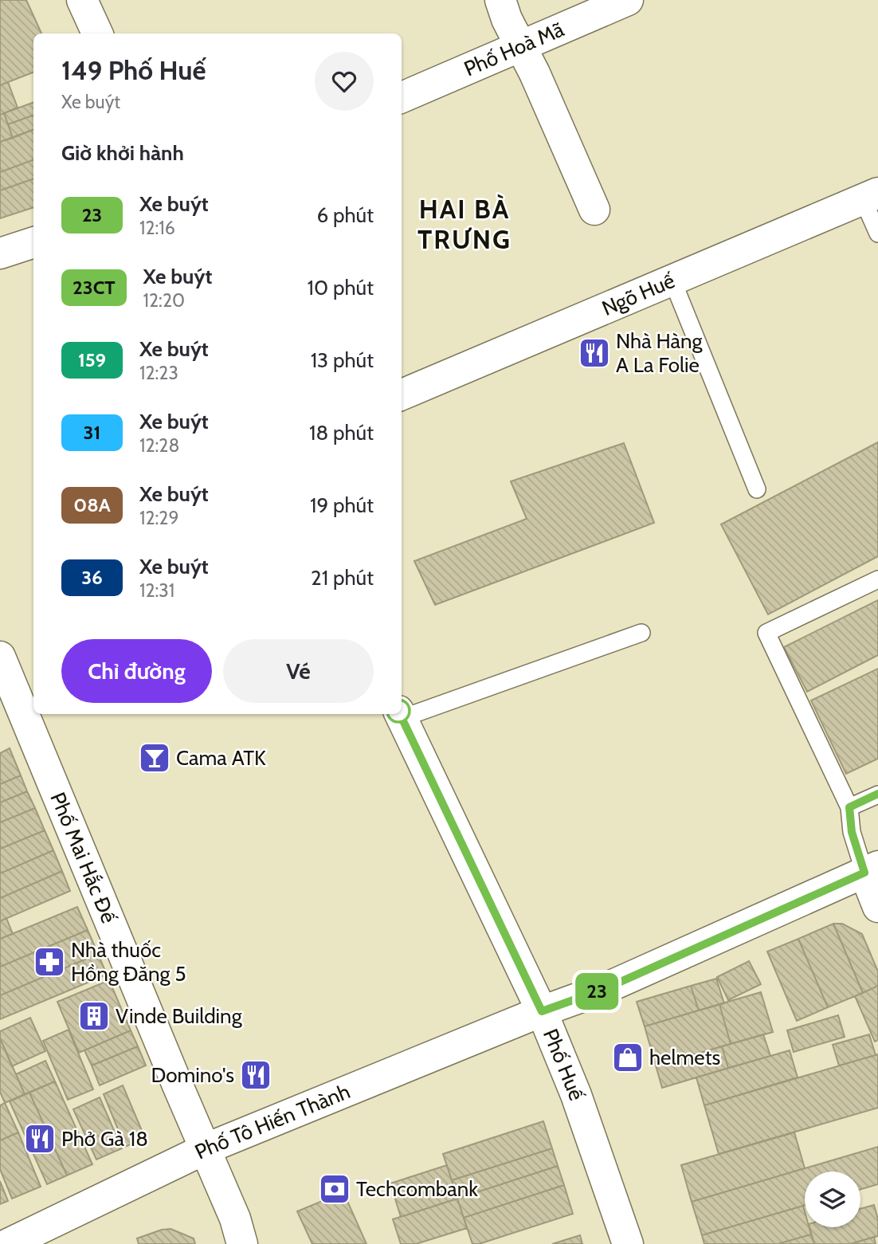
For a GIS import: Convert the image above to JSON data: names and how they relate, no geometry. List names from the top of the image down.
{
  "streets": {
    "street": [
      "Phố Hoà Mã",
      "Ngõ Huế",
      "Phố Mai Hắc Đế",
      "Phố Huế",
      "Phố Tô Hiến Thành"
    ]
  },
  "crossings": [
    ["Phố Mai Hắc Đế", "Phố Tô Hiến Thành"],
    ["Phố Huế", "Phố Tô Hiến Thành"]
  ],
  "districts": ["HAI BÀ TRƯNG"],
  "places": {
    "restaurant": ["Nhà Hàng A La Folie", "Domino's", "Phở Gà 18"],
    "bar": ["Cama ATK"],
    "pharmacy": ["Nhà thuốc Hồng Đăng 5"],
    "building": ["Vinde Building"],
    "shop": ["helmets"],
    "bank": ["Techcombank"]
  },
  "lines": ["bus line 23"],
  "page": {
    "on_map": "23",
    "heading": [
      ["149 Phố Huế", "Xe buýt"],
      "Giờ khởi hành"
    ],
    "list": [
      {
        "mark": "23",
        "name": "Xe buýt",
        "note": "12:16",
        "value": "6 phút"
      },
      {
        "mark": "23CT",
        "name": "Xe buýt",
        "note": "12:20",
        "value": "10 phút"
      },
      {
        "mark": "159",
        "name": "Xe buýt",
        "note": "12:23",
        "value": "13 phút"
      },
      {
        "mark": "31",
        "name": "Xe buýt",
        "note": "12:28",
        "value": "18 phút"
      },
      {
        "mark": "08A",
        "name": "Xe buýt",
        "note": "12:29",
        "value": "19 phút"
      },
      {
        "mark": "36",
        "name": "Xe buýt",
        "note": "12:31",
        "value": "21 phút"
      }
    ],
    "buttons": ["Chỉ đường", "Vé"]
  }
}
